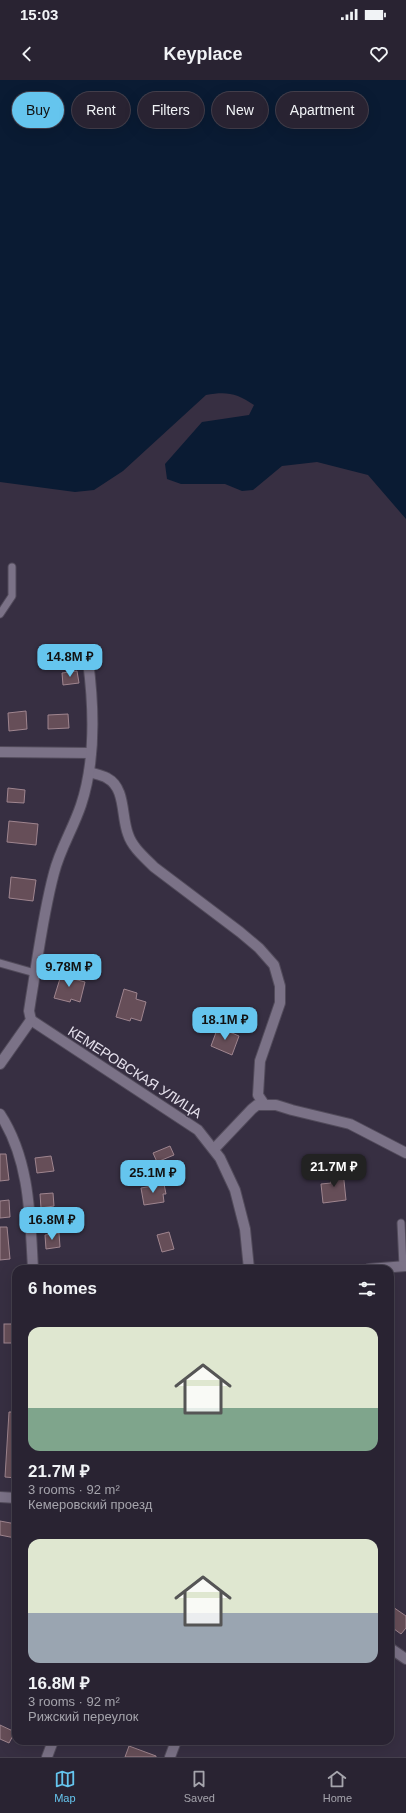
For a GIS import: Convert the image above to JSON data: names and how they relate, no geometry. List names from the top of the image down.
{
  "streets": {
    "street": ["КЕМЕРОВСКАЯ УЛИЦА"]
  },
  "page": {
    "status": "15:03",
    "header": "Keyplace",
    "chip": [
      "Buy",
      "Rent",
      "Filters",
      "New",
      "Apartment"
    ],
    "price": [
      "14.8M ₽",
      "9.78M ₽",
      "18.1M ₽",
      "21.7M ₽",
      "25.1M ₽",
      "16.8M ₽"
    ],
    "heading": "6 homes",
    "list": [
      {
        "name": "21.7M ₽",
        "note": "3 rooms · 92 m² · Кемеровский проезд"
      },
      {
        "name": "16.8M ₽",
        "note": "3 rooms · 92 m² · Рижский переулок"
      }
    ],
    "tabs": ["Map", "Saved", "Home"]
  }
}
